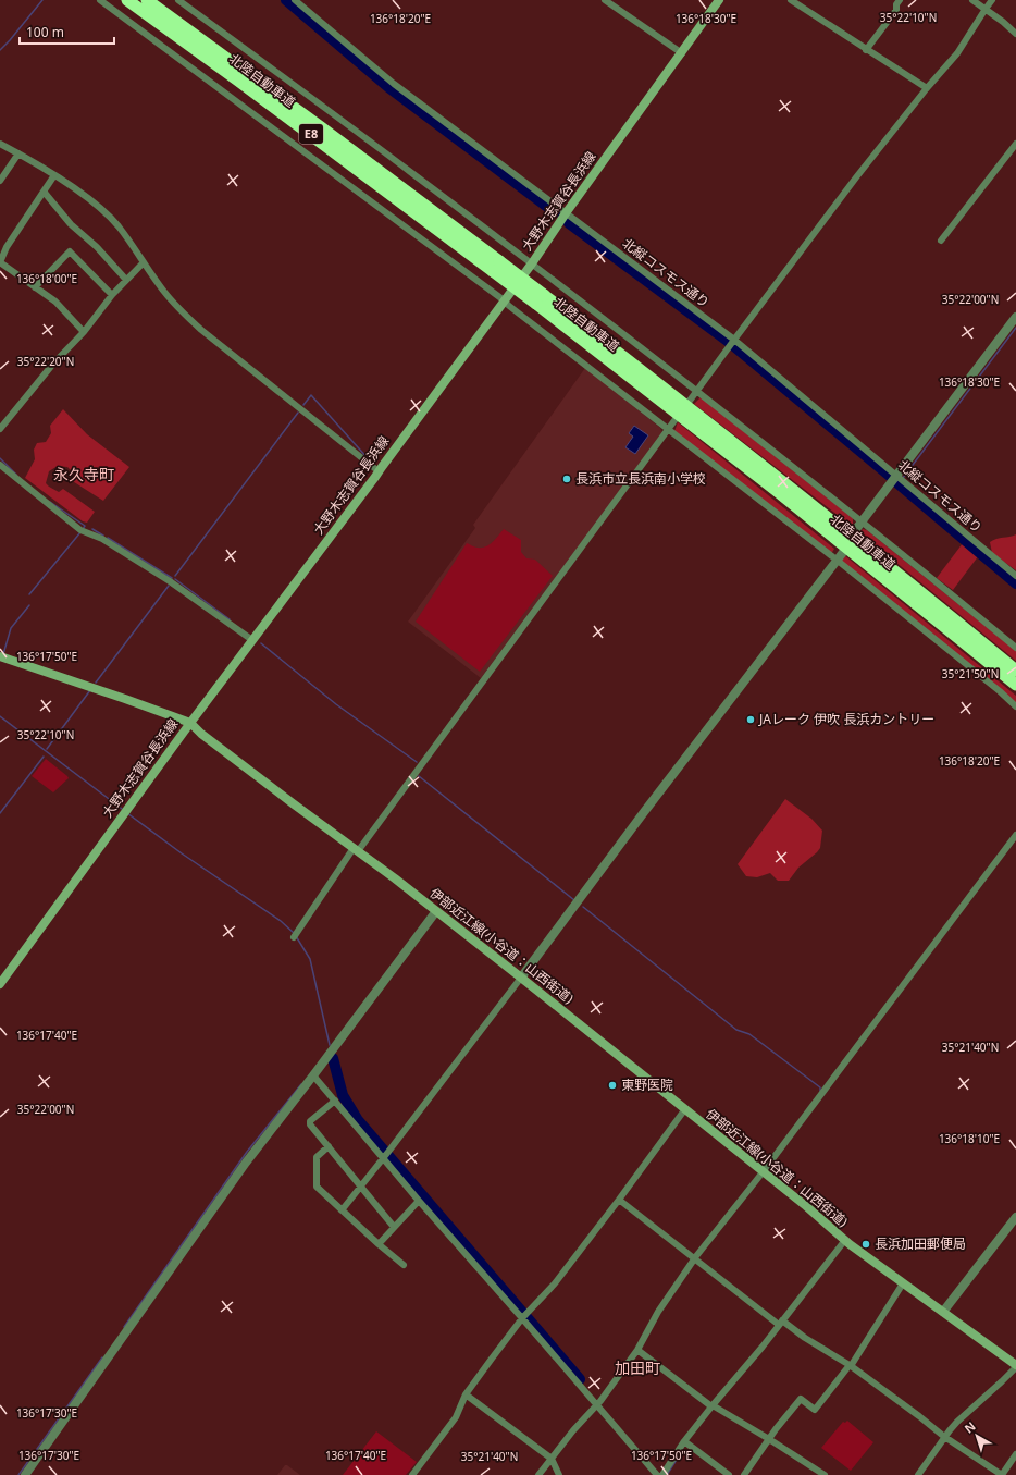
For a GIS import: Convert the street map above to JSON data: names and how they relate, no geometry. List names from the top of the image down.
{
  "streets": {
    "highway": ["北陸自動車道", "E8"],
    "main road": ["大野木志賀谷長浜線", "伊部近江線(小谷道：山西街道)"],
    "street": ["北縦コスモス通り"]
  },
  "crossings": [
    ["大野木志賀谷長浜線", "北縦コスモス通り"],
    ["大野木志賀谷長浜線", "伊部近江線(小谷道：山西街道)"]
  ],
  "districts": ["永久寺町", "加田町"],
  "places": [
    "長浜市立長浜南小学校",
    "JAレーク 伊吹 長浜カントリー",
    "東野医院",
    "長浜加田郵便局"
  ],
  "scale_bar": "100 m",
  "north": "top left",
  "coordinates": [
    "35°22'10\"N",
    "136°18'20\"E",
    "136°18'30\"E",
    "136°18'00\"E",
    "35°22'00\"N",
    "35°22'20\"N",
    "136°17'50\"E",
    "35°21'50\"N",
    "136°17'40\"E",
    "35°21'40\"N",
    "136°18'10\"E",
    "136°17'30\"E"
  ]
}
